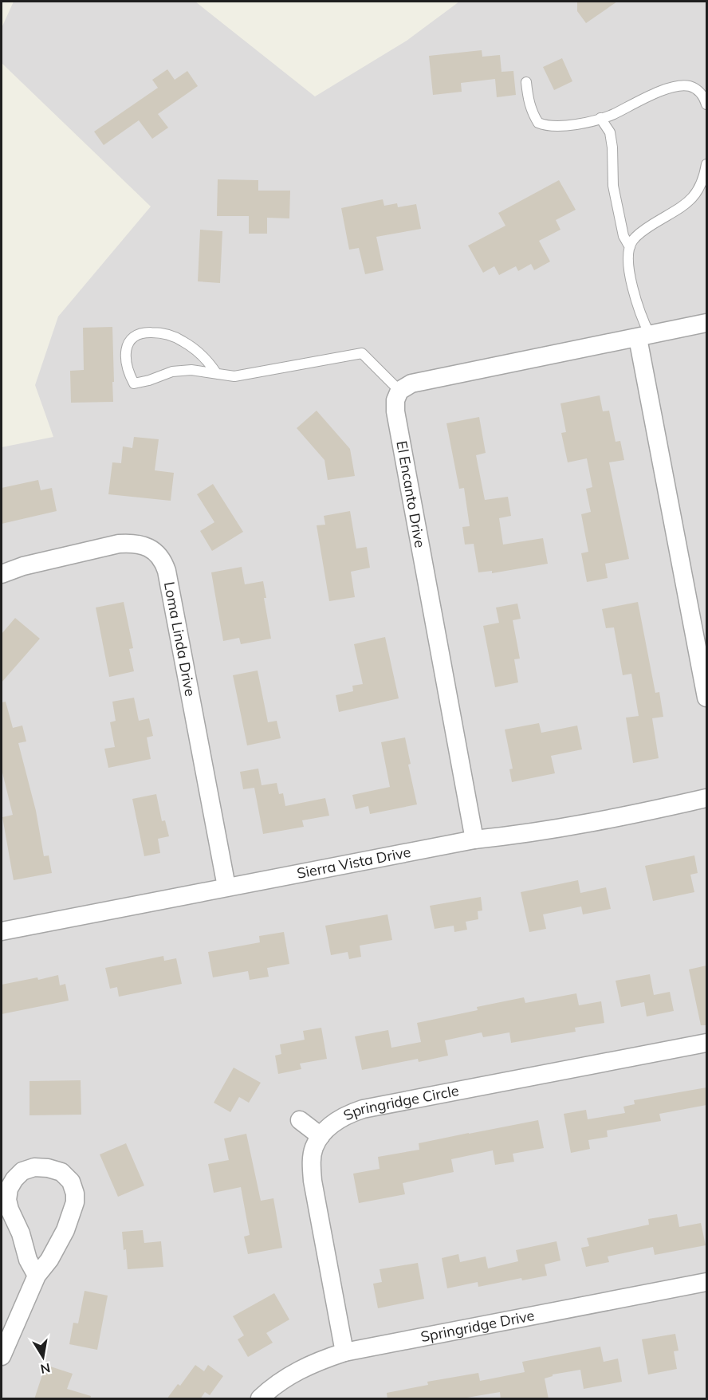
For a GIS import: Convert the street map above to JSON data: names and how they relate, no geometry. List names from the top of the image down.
{
  "streets": {
    "street": [
      "El Encanto Drive",
      "Loma Linda Drive",
      "Sierra Vista Drive",
      "Springridge Circle",
      "Springridge Drive"
    ]
  },
  "crossings": [
    ["El Encanto Drive", "Sierra Vista Drive"],
    ["Loma Linda Drive", "Sierra Vista Drive"],
    ["Springridge Circle", "Springridge Drive"]
  ],
  "north": "bottom"
}
